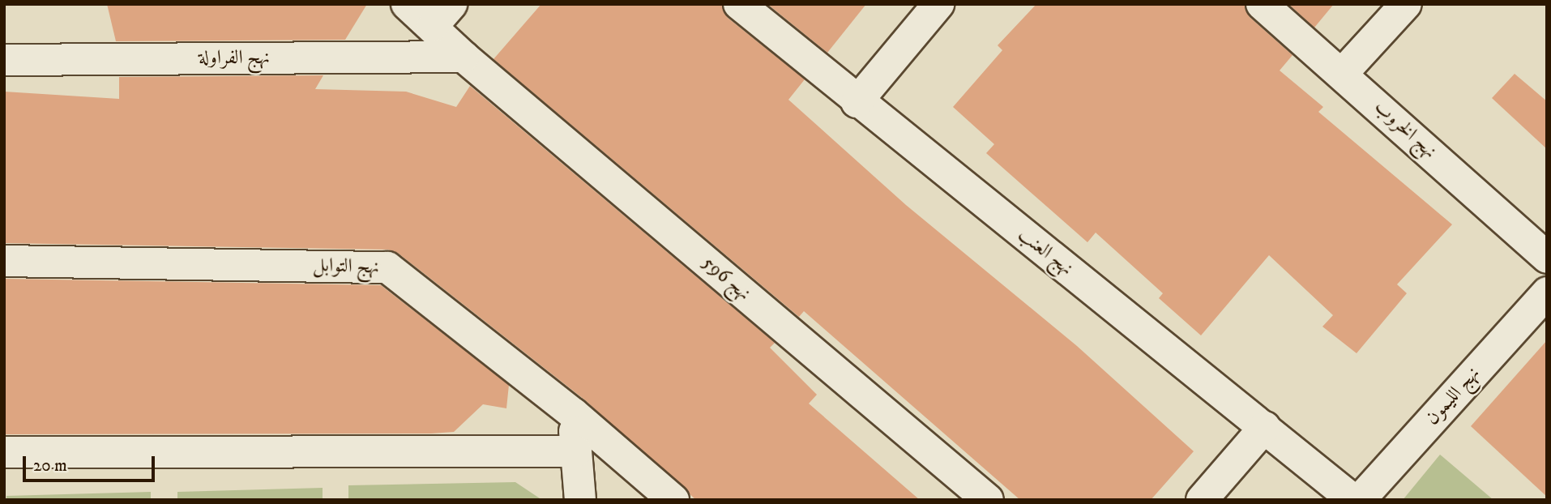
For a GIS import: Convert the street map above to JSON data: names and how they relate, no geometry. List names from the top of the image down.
{
  "streets": {
    "street": [
      "نهج الفراولة",
      "نهج الخروب",
      "نهج العنب",
      "نهج التوابل",
      "نهج 596",
      "نهج الليمون"
    ]
  },
  "crossings": [
    ["نهج الفراولة", "نهج 596"]
  ],
  "scale_bar": "20 m"
}
